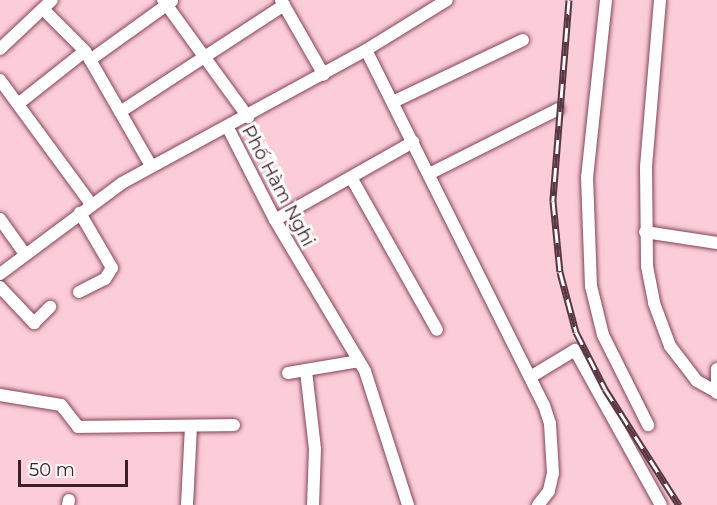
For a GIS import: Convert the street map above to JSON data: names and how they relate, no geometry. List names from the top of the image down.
{
  "streets": {
    "street": ["Phố Hàm Nghi"]
  },
  "scale_bar": "50 m"
}
